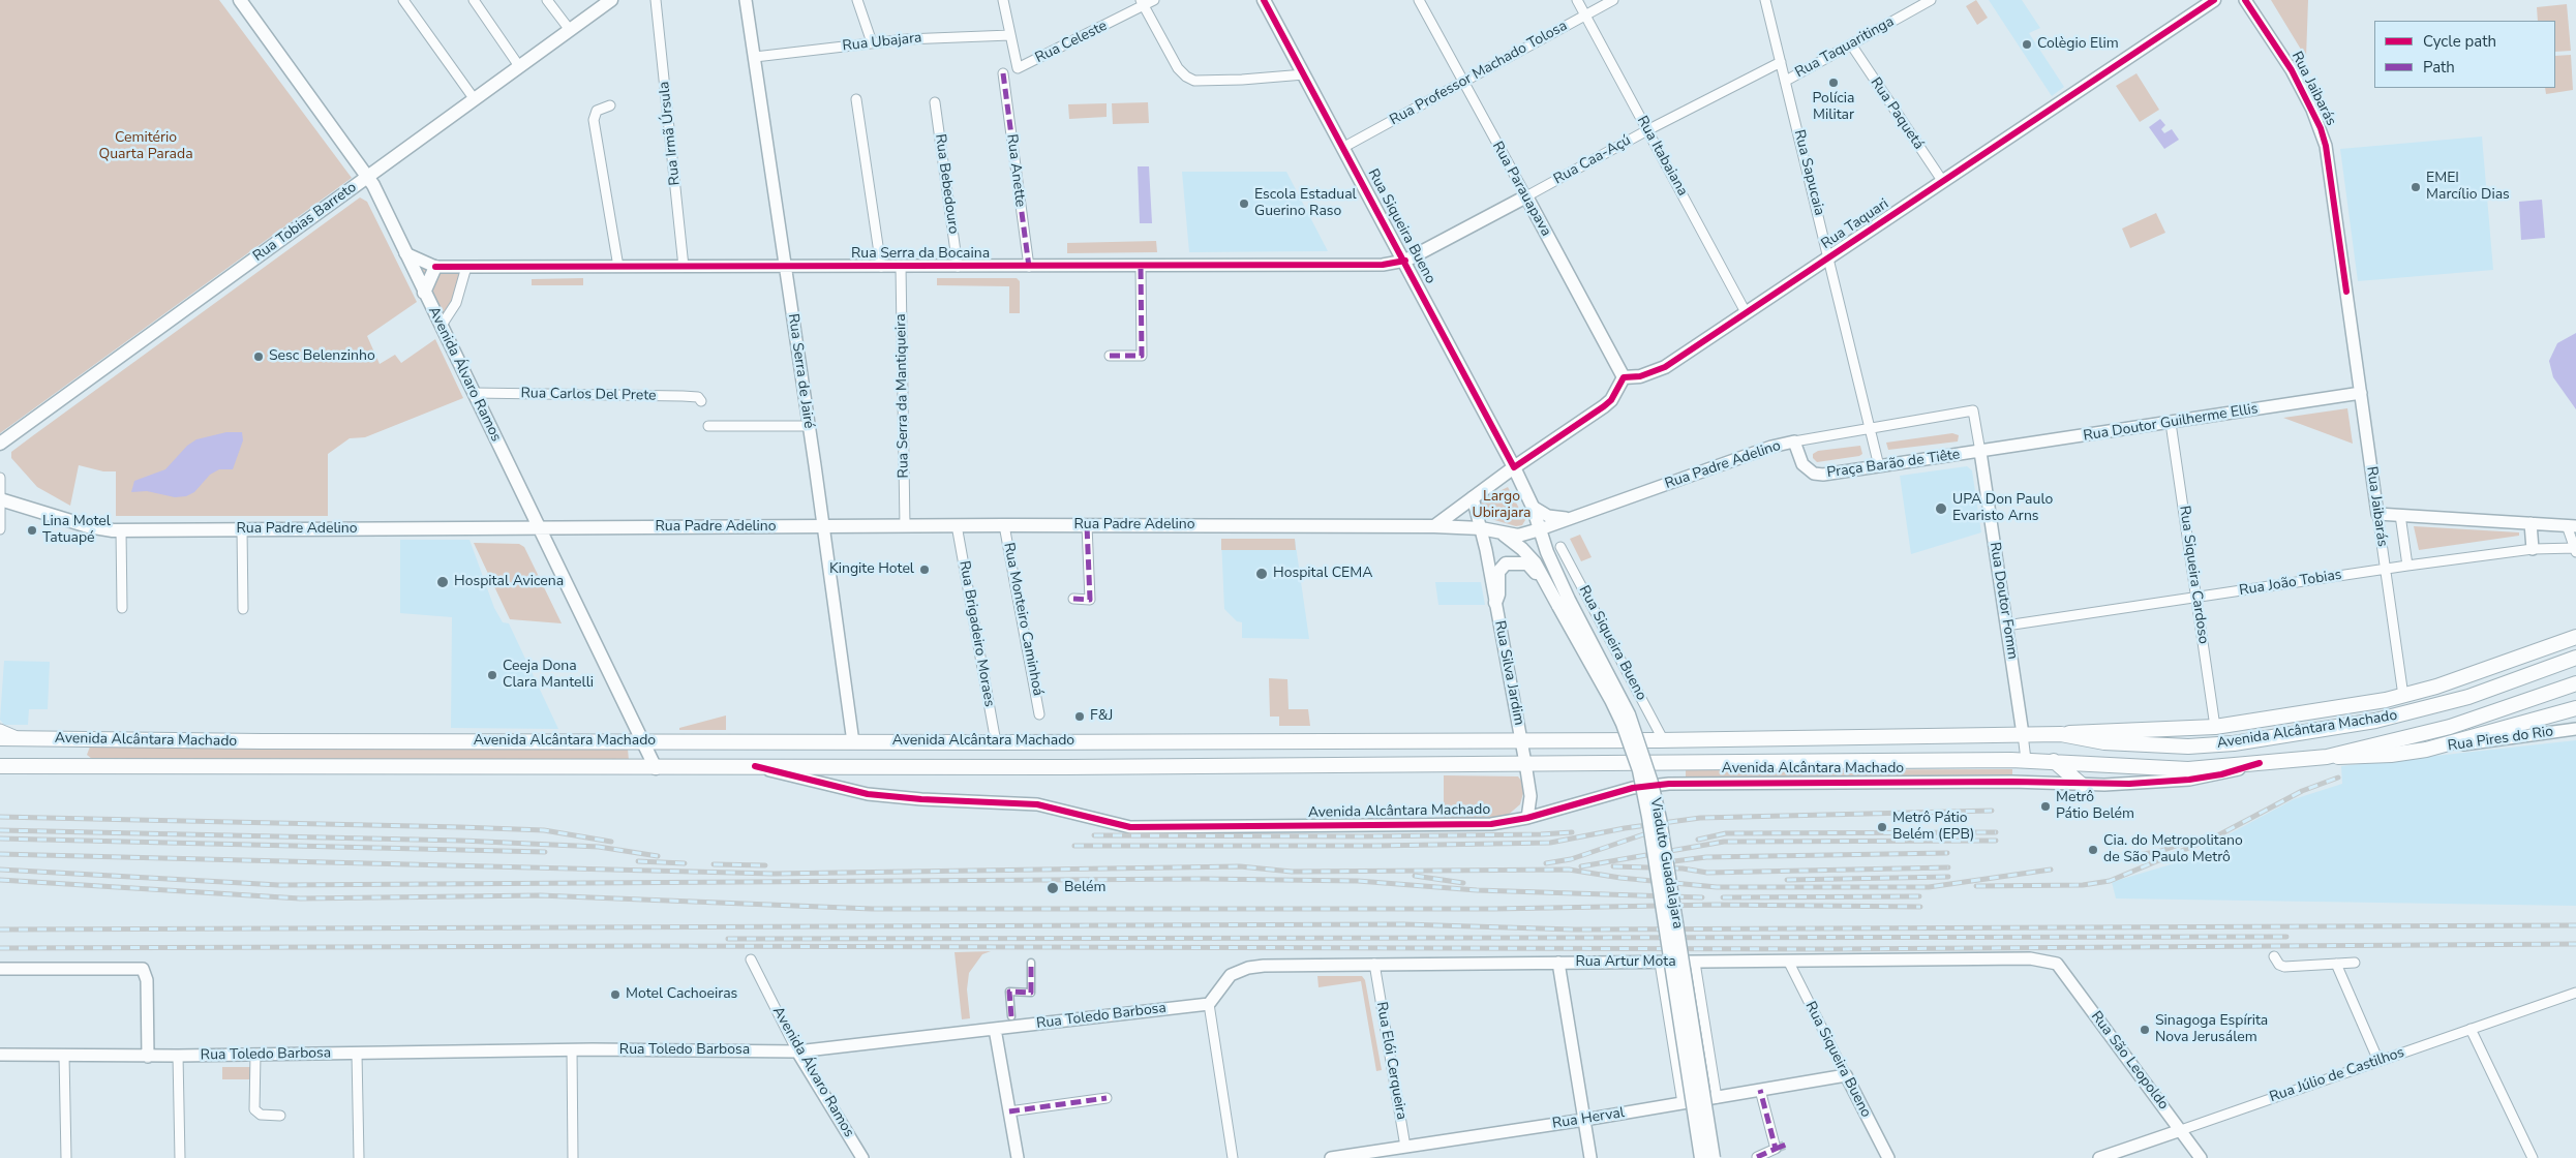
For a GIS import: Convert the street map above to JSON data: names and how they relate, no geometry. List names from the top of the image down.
{
  "streets": {
    "main road": [
      "Rua Caa-Açú",
      "Rua Parauapava",
      "Rua Tobias Barreto",
      "Rua Taquari",
      "Rua Siqueira Bueno",
      "Avenida Álvaro Ramos",
      "Rua Padre Adelino",
      "Avenida Alcântara Machado",
      "Viaduto Guadalajara"
    ],
    "street": [
      "Rua Ubajara",
      "Rua Celeste",
      "Rua Taquaritinga",
      "Rua Professor Machado Tolosa",
      "Rua Jaibarás",
      "Rua Paquetá",
      "Rua Irmã Úrsula",
      "Rua Itabaiana",
      "Rua Anette",
      "Rua Sapucaia",
      "Rua Bebedouro",
      "Rua Serra da Bocaina",
      "Rua Serra de Jairé",
      "Rua Carlos Del Prete",
      "Rua Serra da Mantiqueira",
      "Rua Doutor Guilherme Ellis",
      "Praça Barão de Tiête",
      "Rua Siqueira Cardoso",
      "Rua João Tobias",
      "Rua Doutor Fomm",
      "Rua Monteiro Caminhoá",
      "Rua Brigadeiro Moraes",
      "Rua Silva Jardim",
      "Rua Pires do Rio",
      "Rua Artur Mota",
      "Rua Toledo Barbosa",
      "Rua Elói Cerqueira",
      "Rua São Leopoldo",
      "Rua Júlio de Castilhos",
      "Rua Herval"
    ]
  },
  "crossings": [
    ["Rua Ubajara", "Rua Celeste"],
    ["Rua Ubajara", "Rua Serra de Jairé"],
    ["Rua Taquaritinga", "Rua Paquetá"],
    ["Rua Taquaritinga", "Rua Sapucaia"],
    ["Rua Professor Machado Tolosa", "Rua Itabaiana"],
    ["Rua Professor Machado Tolosa", "Rua Parauapava"],
    ["Rua Professor Machado Tolosa", "Rua Siqueira Bueno"],
    ["Rua Jaibarás", "Rua Doutor Guilherme Ellis"],
    ["Rua Jaibarás", "Rua João Tobias"],
    ["Rua Jaibarás", "Avenida Alcântara Machado"],
    ["Rua Paquetá", "Rua Taquari"],
    ["Rua Irmã Úrsula", "Rua Serra da Bocaina"],
    ["Rua Itabaiana", "Rua Caa-Açú"],
    ["Rua Itabaiana", "Rua Taquari"],
    ["Rua Caa-Açú", "Rua Sapucaia"],
    ["Rua Caa-Açú", "Rua Parauapava"],
    ["Rua Caa-Açú", "Rua Siqueira Bueno"],
    ["Rua Caa-Açú", "Rua Serra da Bocaina"],
    ["Rua Anette", "Rua Serra da Bocaina"],
    ["Rua Sapucaia", "Rua Taquari"],
    ["Rua Sapucaia", "Praça Barão de Tiête"],
    ["Rua Sapucaia", "Rua Padre Adelino"],
    ["Rua Bebedouro", "Rua Serra da Bocaina"],
    ["Rua Parauapava", "Rua Taquari"],
    ["Rua Tobias Barreto", "Avenida Álvaro Ramos"],
    ["Rua Siqueira Bueno", "Rua Serra da Bocaina"],
    ["Rua Siqueira Bueno", "Avenida Alcântara Machado"],
    ["Rua Siqueira Bueno", "Rua Artur Mota"],
    ["Rua Siqueira Bueno", "Rua Herval"],
    ["Rua Serra da Bocaina", "Rua Serra de Jairé"],
    ["Rua Serra da Bocaina", "Avenida Álvaro Ramos"],
    ["Rua Serra da Bocaina", "Rua Serra da Mantiqueira"],
    ["Rua Serra de Jairé", "Rua Padre Adelino"],
    ["Rua Serra de Jairé", "Avenida Alcântara Machado"],
    ["Avenida Álvaro Ramos", "Rua Carlos Del Prete"],
    ["Avenida Álvaro Ramos", "Rua Padre Adelino"],
    ["Avenida Álvaro Ramos", "Avenida Alcântara Machado"],
    ["Avenida Álvaro Ramos", "Rua Toledo Barbosa"],
    ["Rua Serra da Mantiqueira", "Rua Padre Adelino"],
    ["Rua Doutor Guilherme Ellis", "Praça Barão de Tiête"],
    ["Rua Doutor Guilherme Ellis", "Rua Siqueira Cardoso"],
    ["Rua Doutor Guilherme Ellis", "Rua Doutor Fomm"],
    ["Praça Barão de Tiête", "Rua Padre Adelino"],
    ["Praça Barão de Tiête", "Rua Doutor Fomm"],
    ["Rua Padre Adelino", "Rua Doutor Fomm"],
    ["Rua Padre Adelino", "Rua Monteiro Caminhoá"],
    ["Rua Padre Adelino", "Rua Brigadeiro Moraes"],
    ["Rua Padre Adelino", "Viaduto Guadalajara"],
    ["Rua Siqueira Cardoso", "Rua João Tobias"],
    ["Rua Siqueira Cardoso", "Avenida Alcântara Machado"],
    ["Rua João Tobias", "Rua Doutor Fomm"],
    ["Rua Doutor Fomm", "Avenida Alcântara Machado"],
    ["Rua Brigadeiro Moraes", "Avenida Alcântara Machado"],
    ["Rua Silva Jardim", "Avenida Alcântara Machado"],
    ["Avenida Alcântara Machado", "Rua Pires do Rio"],
    ["Rua Artur Mota", "Rua Toledo Barbosa"],
    ["Rua Artur Mota", "Rua Elói Cerqueira"],
    ["Rua Artur Mota", "Rua São Leopoldo"],
    ["Rua Elói Cerqueira", "Rua Herval"],
    ["Rua São Leopoldo", "Rua Júlio de Castilhos"]
  ],
  "parks": ["Cemitério Quarta Parada", "Largo Ubirajara"],
  "places": [
    "Colègio Elim",
    "Polícia Militar",
    "EMEI Marcílio Dias",
    "Escola Estadual Guerino Raso",
    "Sesc Belenzinho",
    "UPA Don Paulo Evaristo Arns",
    "Lina Motel Tatuapé",
    "Kingite Hotel",
    "Hospital CEMA",
    "Hospital Avicena",
    "Ceeja Dona Clara Mantelli",
    "F&J",
    "Metrô Pátio Belém",
    "Metrô Pátio Belém (EPB)",
    "Cia. do Metropolitano de São Paulo Metrô",
    "Belém",
    "Motel Cachoeiras",
    "Sinagoga Espírita Nova Jerusálem"
  ],
  "legend": ["Cycle path", "Path"]
}
